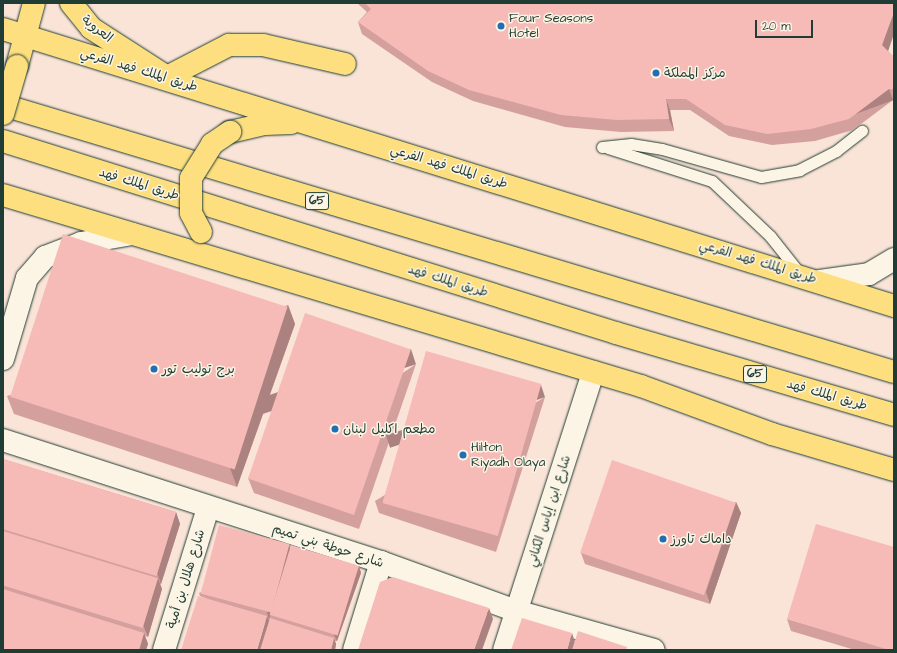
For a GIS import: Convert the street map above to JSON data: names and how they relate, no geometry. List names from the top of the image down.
{
  "streets": {
    "main road": [
      "العروبة",
      "طريق الملك فهد الفرعي",
      "طريق الملك فهد",
      "65"
    ],
    "street": ["شارع ابن إياس الكناني", "شارع حوطة بني تميم", "شارع هلال بن أمية"]
  },
  "crossings": [
    ["العروبة", "طريق الملك فهد الفرعي"],
    ["شارع ابن إياس الكناني", "شارع حوطة بني تميم"],
    ["شارع حوطة بني تميم", "شارع هلال بن أمية"]
  ],
  "places": [
    "Four Seasons Hotel",
    "مركز المملكة",
    "برج توليب تور",
    "مطعم اكليل لبنان",
    "Hilton Riyadh Olaya",
    "داماك تاورز"
  ],
  "scale_bar": "20 m"
}
